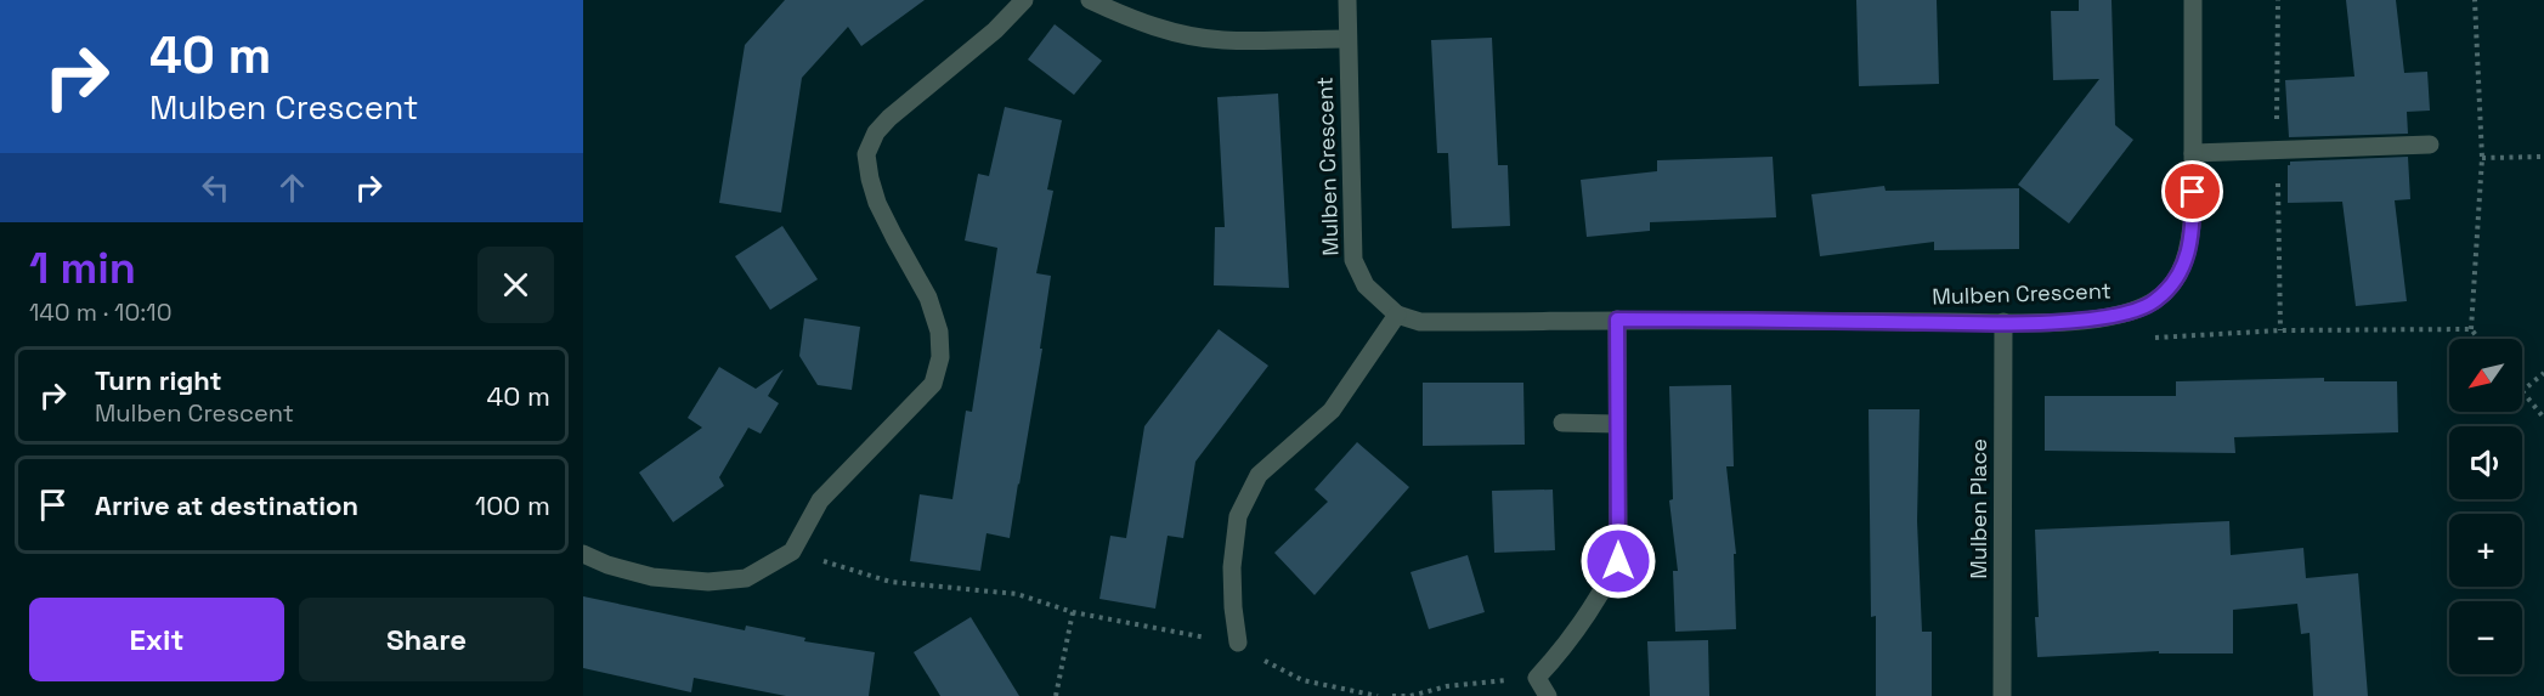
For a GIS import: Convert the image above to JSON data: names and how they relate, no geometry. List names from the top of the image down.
{
  "streets": {
    "street": ["Mulben Crescent", "Mulben Place"]
  },
  "crossings": [
    ["Mulben Crescent", "Mulben Place"]
  ],
  "north": "bottom left",
  "page": {
    "turn": ["40 m", "Mulben Crescent"],
    "heading": ["1 min", "140 m · 10:10"],
    "map_buttons": ["+", "−"],
    "list": [
      {
        "name": "Turn right",
        "note": "Mulben Crescent",
        "value": "40 m"
      },
      {
        "name": "Arrive at destination",
        "value": "100 m"
      }
    ],
    "buttons": ["Exit", "Share"]
  }
}
